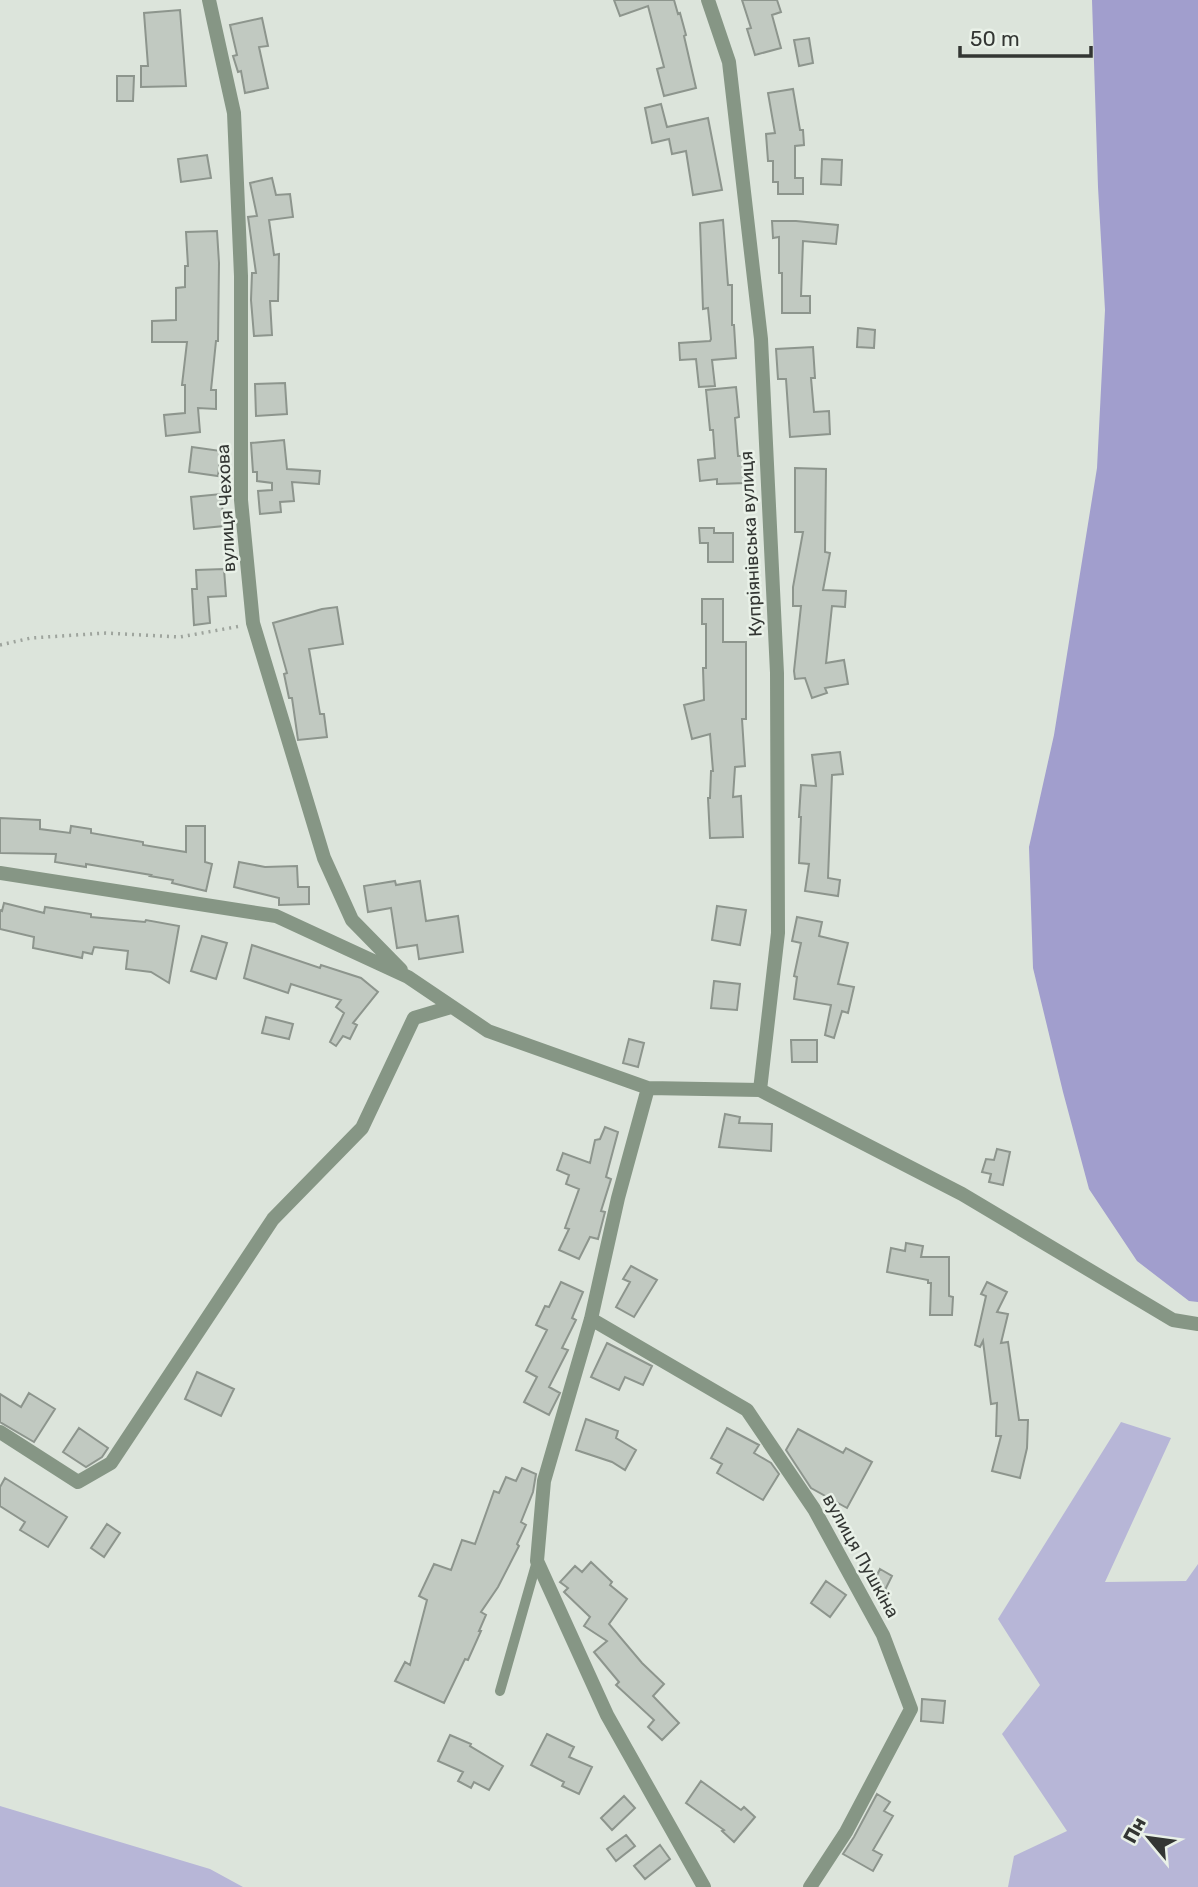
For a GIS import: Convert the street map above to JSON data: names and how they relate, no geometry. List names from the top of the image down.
{
  "streets": {
    "street": ["вулиця Чехова", "Купріянівська вулиця", "вулиця Пушкіна"]
  },
  "scale_bar": "50 m",
  "north": "top left"
}
